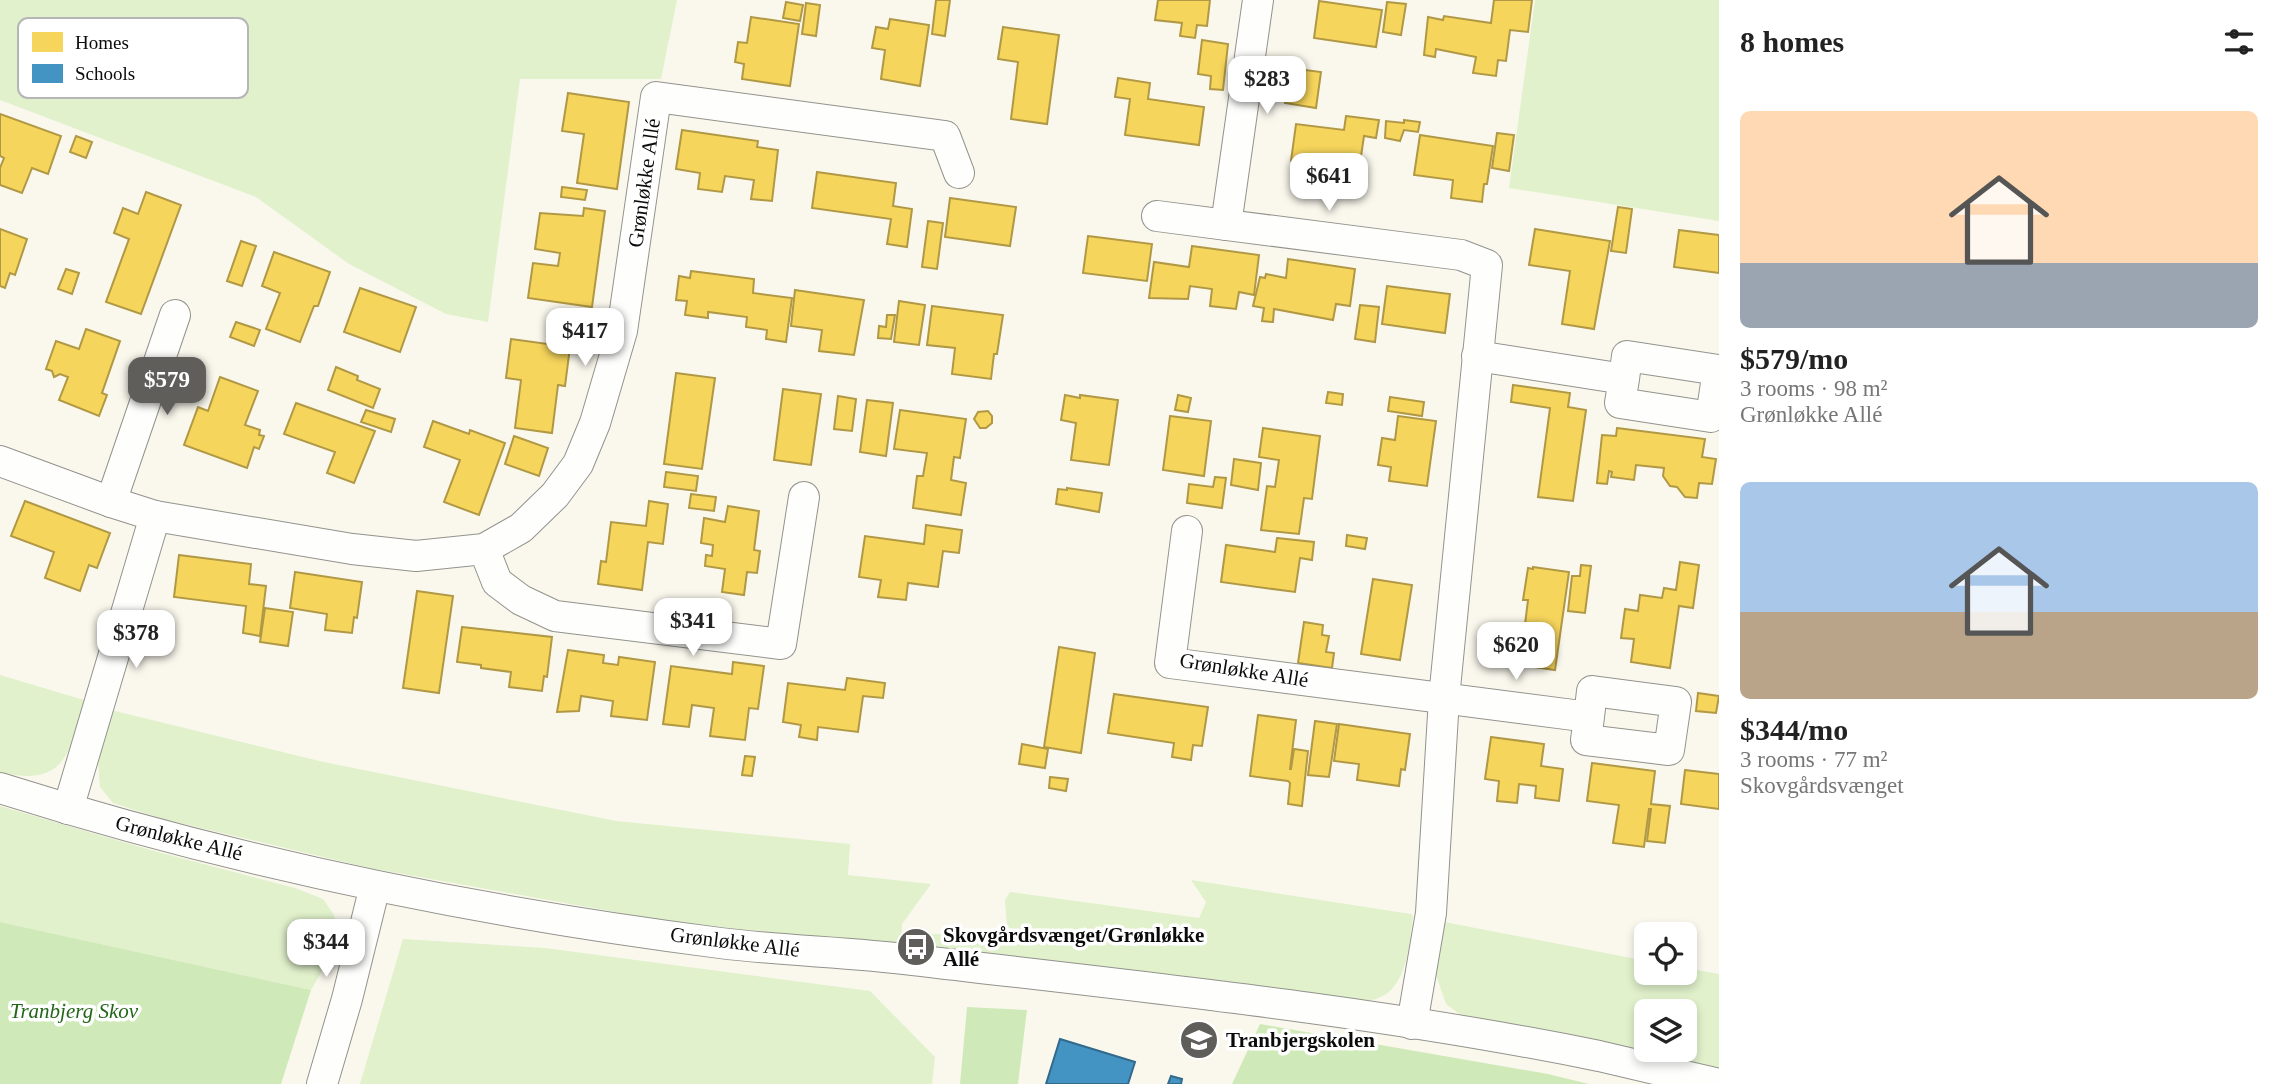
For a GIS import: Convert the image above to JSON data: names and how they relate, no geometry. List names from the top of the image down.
{
  "streets": {
    "street": ["Grønløkke Allé"]
  },
  "parks": ["Tranbjerg Skov"],
  "places": {
    "bus stop": ["Skovgårdsvænget/Grønløkke Allé"],
    "school or university": ["Tranbjergskolen"]
  },
  "legend": ["Homes", "Schools"],
  "page": {
    "heading": "8 homes",
    "price": [
      "$283",
      "$641",
      "$417",
      "$579",
      "$341",
      "$378",
      "$620",
      "$344"
    ],
    "list": [
      {
        "name": "$579/mo",
        "note": "3 rooms · 98 m² · Grønløkke Allé"
      },
      {
        "name": "$344/mo",
        "note": "3 rooms · 77 m² · Skovgårdsvænget"
      }
    ]
  }
}
